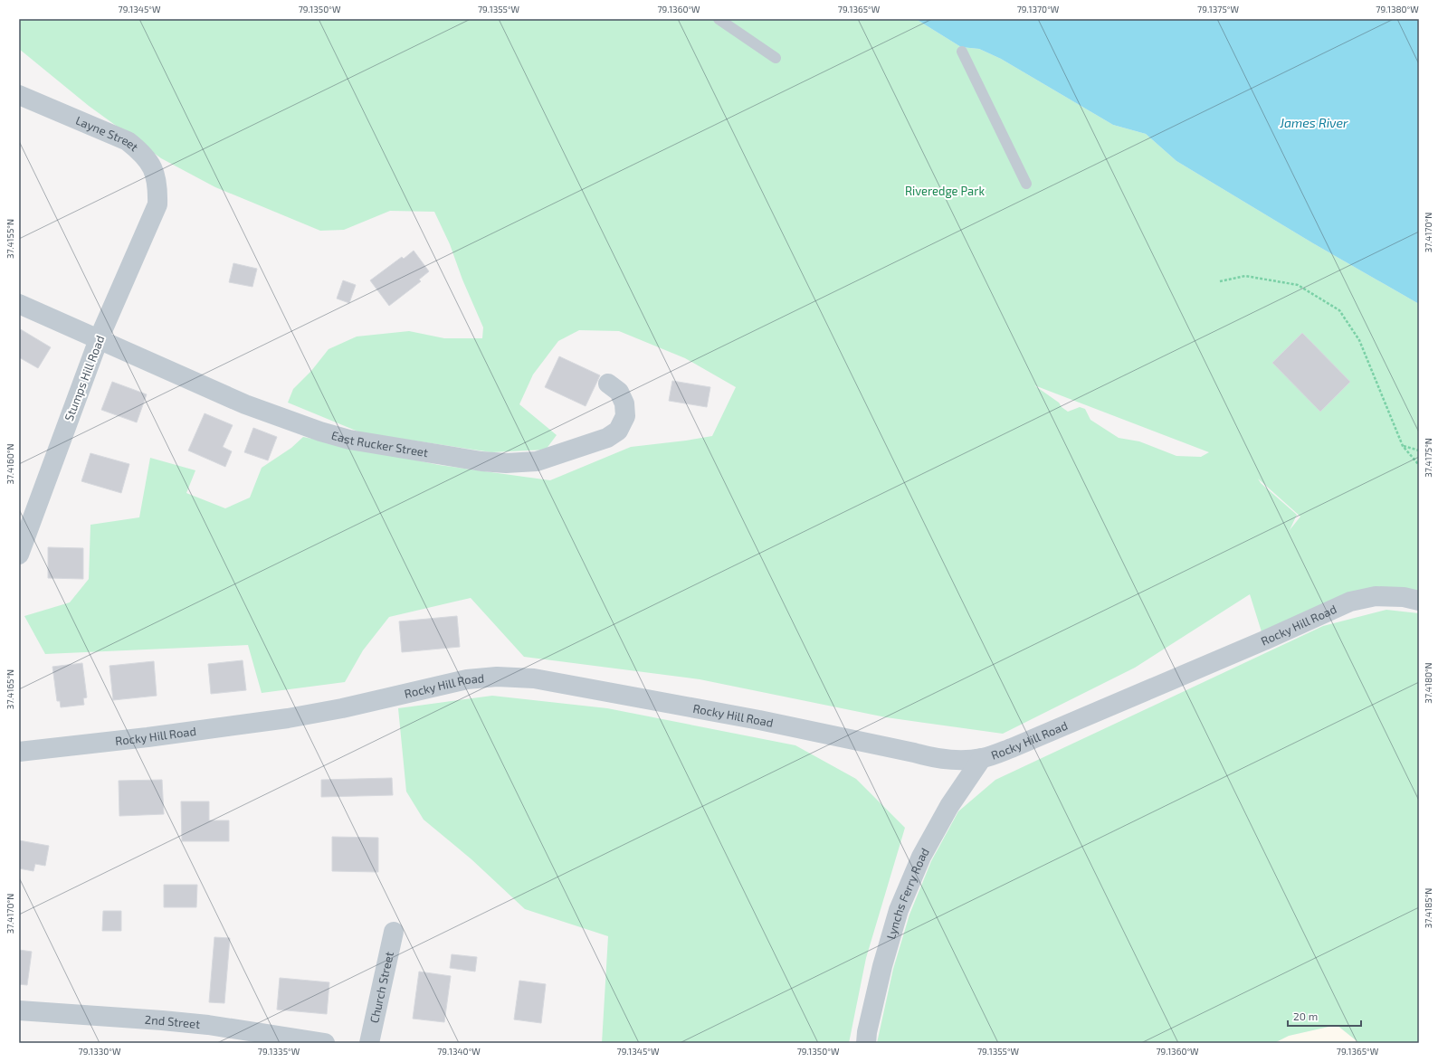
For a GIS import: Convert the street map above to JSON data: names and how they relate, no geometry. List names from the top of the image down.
{
  "streets": {
    "street": [
      "Layne Street",
      "Stumps Hill Road",
      "East Rucker Street",
      "Rocky Hill Road",
      "Lynchs Ferry Road",
      "Church Street",
      "2nd Street"
    ]
  },
  "crossings": [
    ["Layne Street", "Stumps Hill Road"],
    ["Stumps Hill Road", "East Rucker Street"],
    ["Rocky Hill Road", "Lynchs Ferry Road"]
  ],
  "water": ["James River"],
  "parks": ["Riveredge Park"],
  "scale_bar": "20 m",
  "coordinates": [
    "79.1345°W",
    "79.1350°W",
    "79.1355°W",
    "79.1360°W",
    "79.1365°W",
    "79.1370°W",
    "79.1375°W",
    "79.1380°W",
    "37.4170°N",
    "37.4155°N",
    "37.4175°N",
    "37.4160°N",
    "37.4180°N",
    "37.4165°N",
    "37.4185°N",
    "79.1330°W",
    "79.1335°W",
    "79.1340°W"
  ]
}
